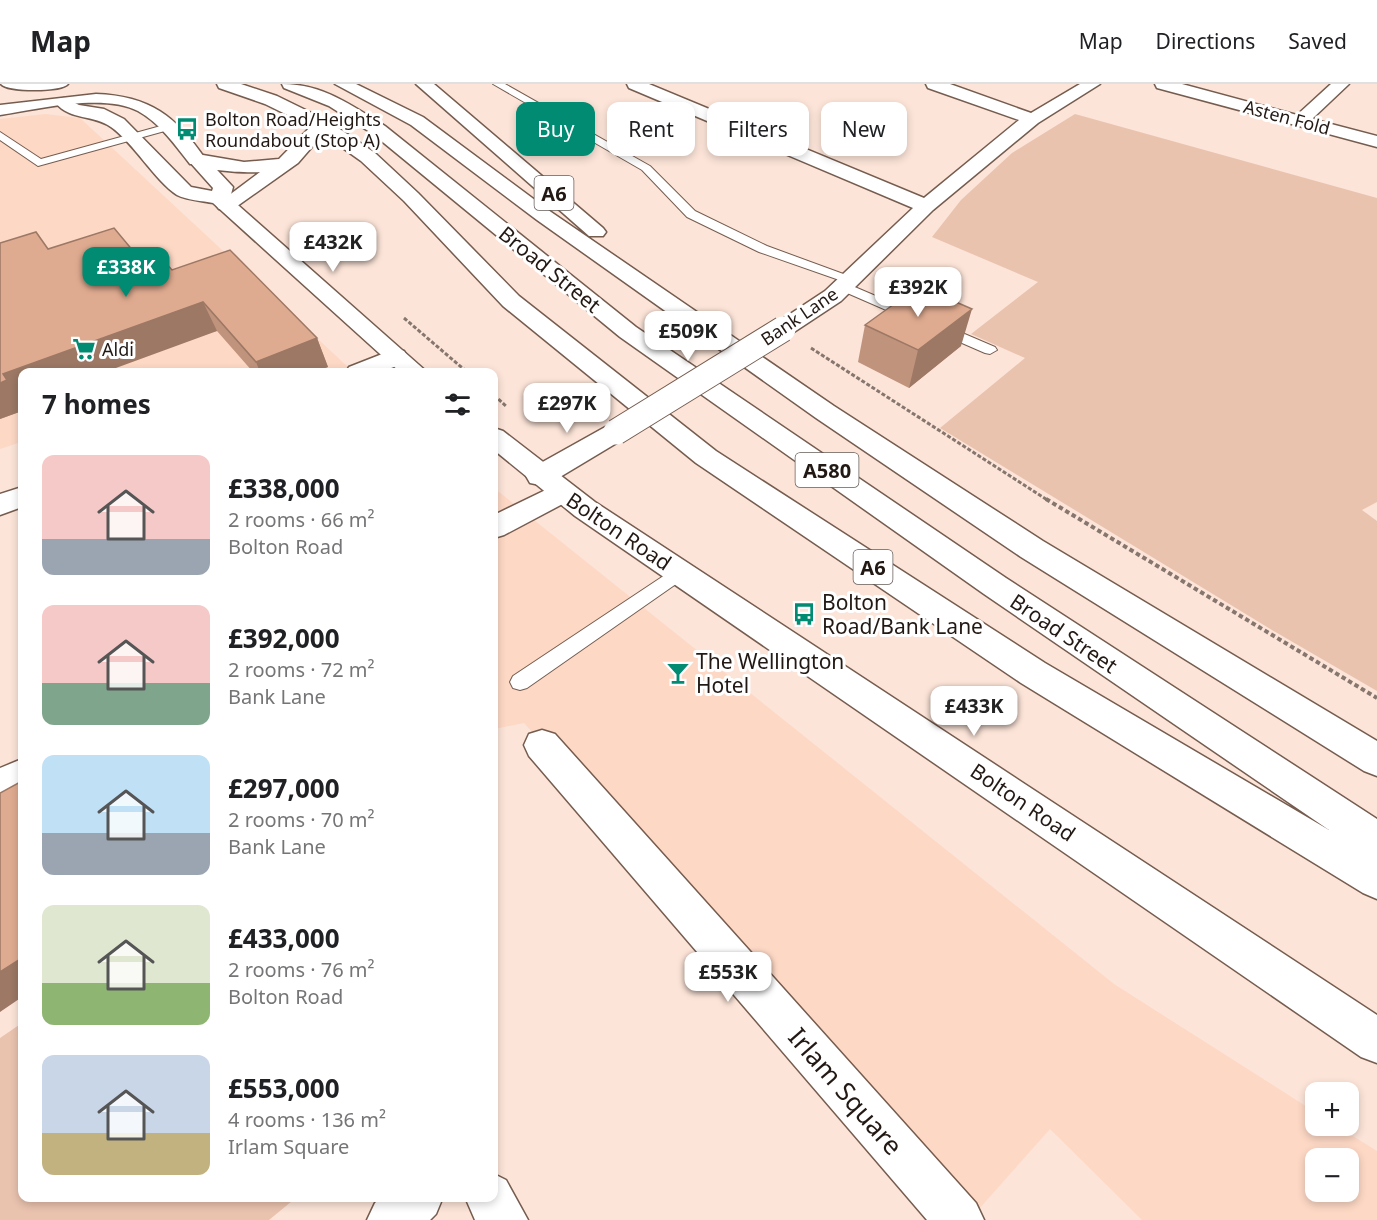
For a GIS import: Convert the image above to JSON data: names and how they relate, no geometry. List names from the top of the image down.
{
  "streets": {
    "main road": [
      "Asten Fold",
      "A6",
      "Broad Street",
      "Bank Lane",
      "A580",
      "Bolton Road",
      "Irlam Square"
    ]
  },
  "crossings": [
    ["A6", "Broad Street"],
    ["Bank Lane", "Bolton Road"]
  ],
  "places": {
    "bus stop": ["Bolton Road/Heights Roundabout (Stop A)", "Bolton Road/Bank Lane"],
    "supermarket": ["Aldi"],
    "bar": ["The Wellington Hotel"]
  },
  "page": {
    "header": "Map",
    "nav": ["Map", "Directions", "Saved"],
    "chip": [
      "Buy",
      "Rent",
      "Filters",
      "New"
    ],
    "price": [
      "£432K",
      "£338K",
      "£392K",
      "£509K",
      "£297K",
      "£433K",
      "£553K"
    ],
    "heading": "7 homes",
    "list": [
      {
        "name": "£338,000",
        "note": "2 rooms · 66 m² · Bolton Road"
      },
      {
        "name": "£392,000",
        "note": "2 rooms · 72 m² · Bank Lane"
      },
      {
        "name": "£297,000",
        "note": "2 rooms · 70 m² · Bank Lane"
      },
      {
        "name": "£433,000",
        "note": "2 rooms · 76 m² · Bolton Road"
      },
      {
        "name": "£553,000",
        "note": "4 rooms · 136 m² · Irlam Square"
      }
    ],
    "map_buttons": ["+", "−"]
  }
}
